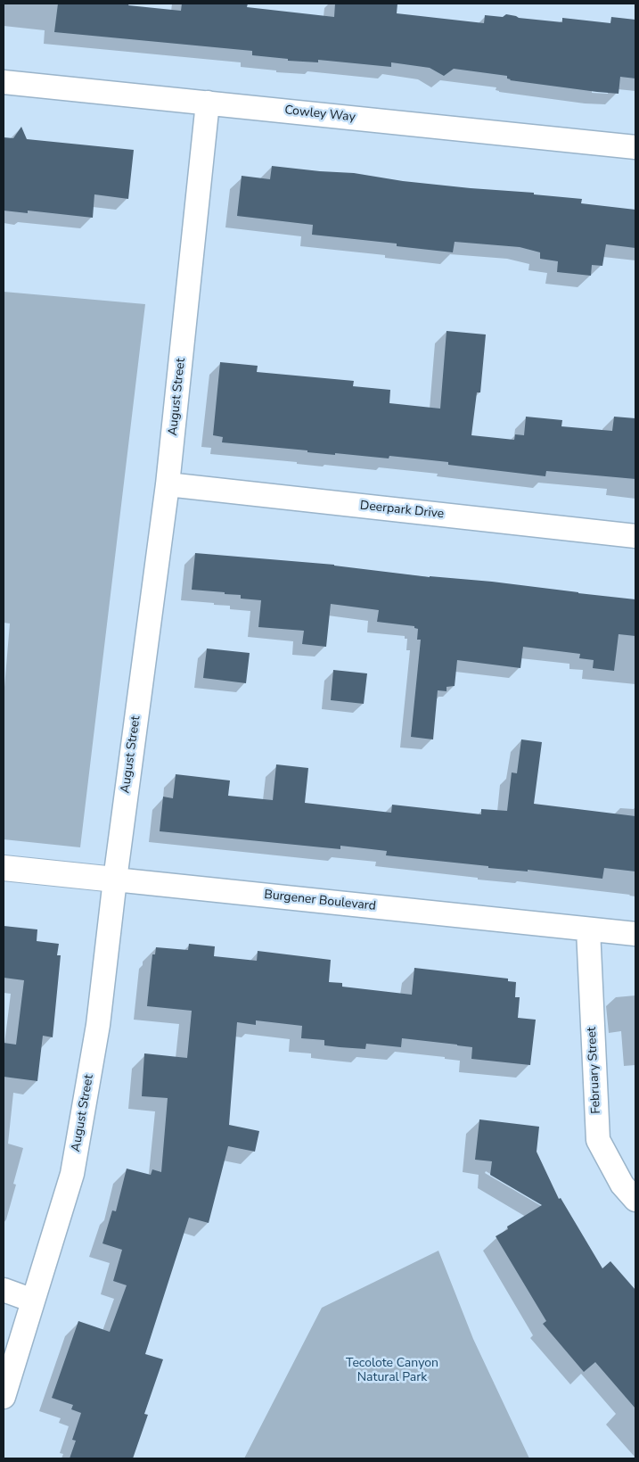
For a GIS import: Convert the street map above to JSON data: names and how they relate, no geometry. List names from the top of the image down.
{
  "streets": {
    "street": [
      "Cowley Way",
      "August Street",
      "Deerpark Drive",
      "Burgener Boulevard",
      "February Street"
    ]
  },
  "crossings": [
    ["Cowley Way", "August Street"],
    ["August Street", "Deerpark Drive"],
    ["August Street", "Burgener Boulevard"],
    ["Burgener Boulevard", "February Street"]
  ],
  "parks": ["Tecolote Canyon Natural Park"]
}
